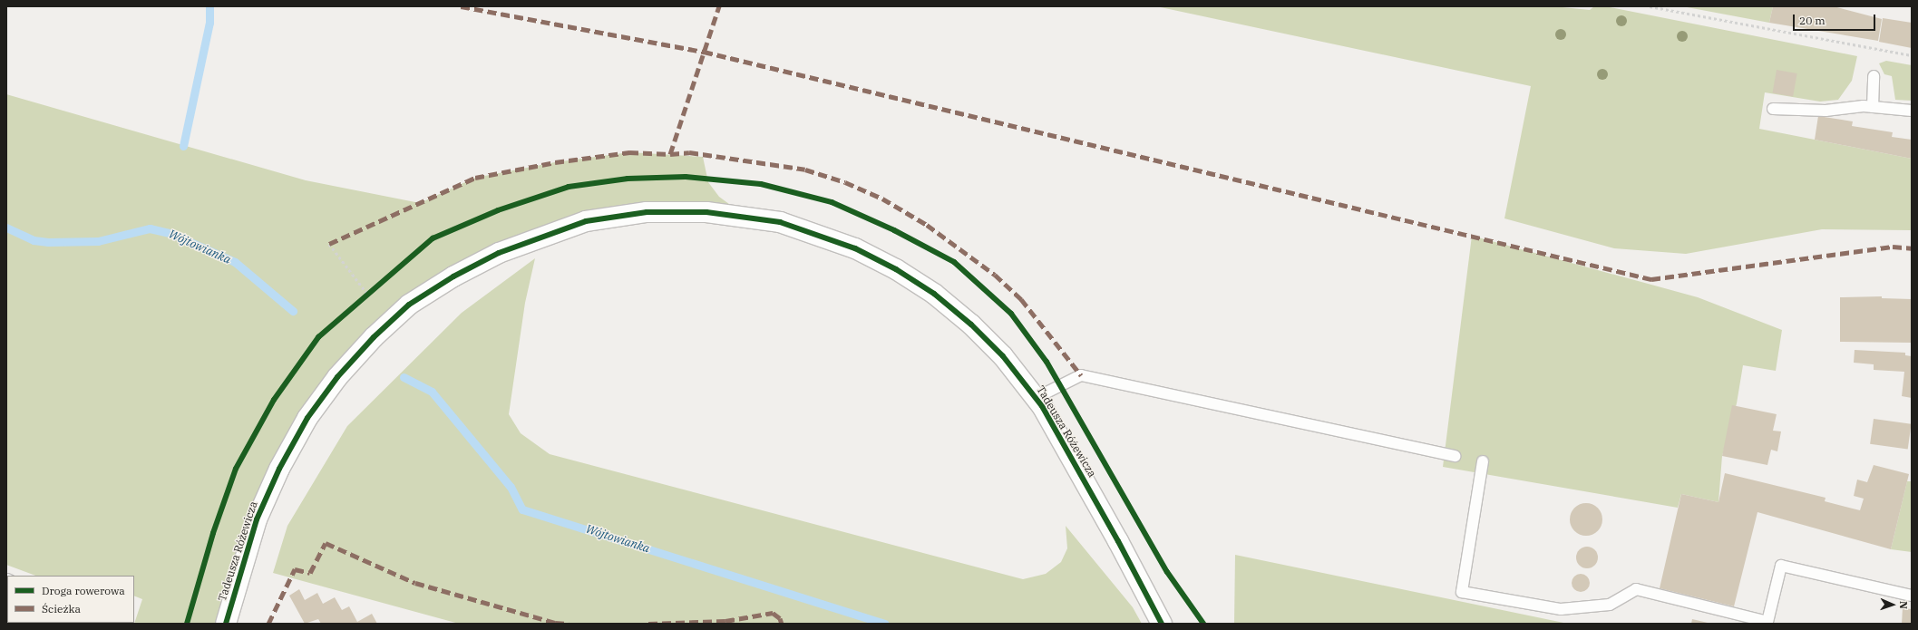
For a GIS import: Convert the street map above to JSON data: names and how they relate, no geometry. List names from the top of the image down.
{
  "streets": {
    "street": ["Tadeusza Różewicza"]
  },
  "water": ["Wójtowianka"],
  "legend": ["Droga rowerowa", "Ścieżka"],
  "scale_bar": "20 m",
  "north": "right"
}
